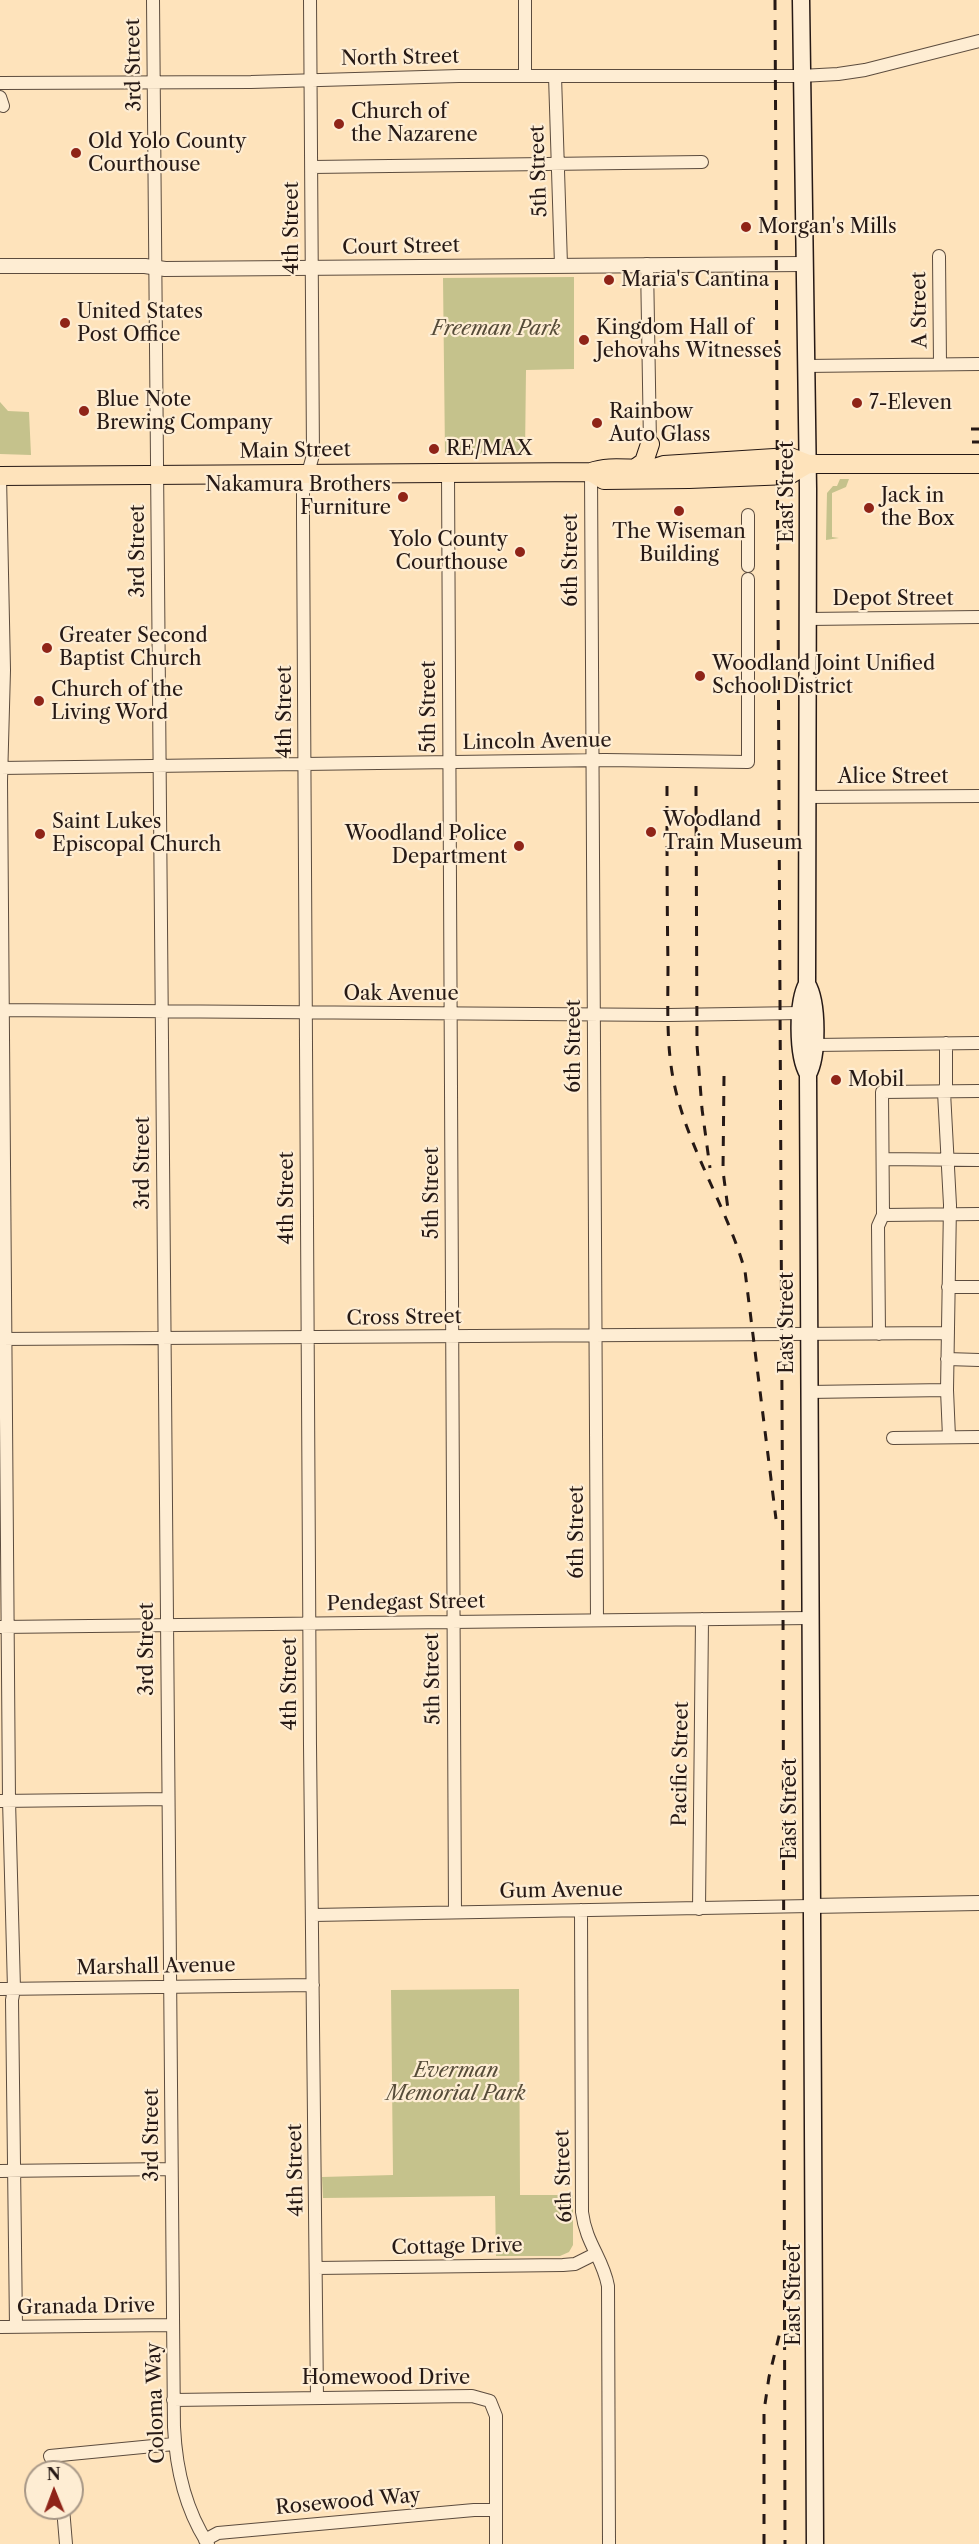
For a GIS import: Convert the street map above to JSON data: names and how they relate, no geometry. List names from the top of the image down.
{
  "streets": {
    "main road": ["Main Street", "East Street"],
    "street": [
      "North Street",
      "3rd Street",
      "5th Street",
      "4th Street",
      "Court Street",
      "A Street",
      "6th Street",
      "Depot Street",
      "Lincoln Avenue",
      "Alice Street",
      "Oak Avenue",
      "Cross Street",
      "Pendegast Street",
      "Pacific Street",
      "Gum Avenue",
      "Marshall Avenue",
      "Cottage Drive",
      "Granada Drive",
      "Homewood Drive",
      "Coloma Way",
      "Rosewood Way"
    ]
  },
  "crossings": [
    ["North Street", "3rd Street"],
    ["North Street", "5th Street"],
    ["North Street", "4th Street"],
    ["North Street", "East Street"],
    ["3rd Street", "Court Street"],
    ["3rd Street", "Main Street"],
    ["3rd Street", "Lincoln Avenue"],
    ["3rd Street", "Oak Avenue"],
    ["3rd Street", "Cross Street"],
    ["3rd Street", "Pendegast Street"],
    ["3rd Street", "Marshall Avenue"],
    ["3rd Street", "Granada Drive"],
    ["3rd Street", "Coloma Way"],
    ["5th Street", "Court Street"],
    ["5th Street", "Main Street"],
    ["5th Street", "Lincoln Avenue"],
    ["5th Street", "Oak Avenue"],
    ["5th Street", "Cross Street"],
    ["5th Street", "Pendegast Street"],
    ["5th Street", "Gum Avenue"],
    ["4th Street", "Court Street"],
    ["4th Street", "Main Street"],
    ["4th Street", "Lincoln Avenue"],
    ["4th Street", "Oak Avenue"],
    ["4th Street", "Cross Street"],
    ["4th Street", "Pendegast Street"],
    ["4th Street", "Gum Avenue"],
    ["4th Street", "Marshall Avenue"],
    ["4th Street", "Cottage Drive"],
    ["4th Street", "Homewood Drive"],
    ["Court Street", "East Street"],
    ["Main Street", "East Street"],
    ["Main Street", "6th Street"],
    ["East Street", "Depot Street"],
    ["East Street", "Alice Street"],
    ["East Street", "Oak Avenue"],
    ["East Street", "Cross Street"],
    ["East Street", "Pendegast Street"],
    ["East Street", "Gum Avenue"],
    ["6th Street", "Lincoln Avenue"],
    ["6th Street", "Oak Avenue"],
    ["6th Street", "Cross Street"],
    ["6th Street", "Pendegast Street"],
    ["6th Street", "Gum Avenue"],
    ["6th Street", "Cottage Drive"],
    ["Pendegast Street", "Pacific Street"],
    ["Pacific Street", "Gum Avenue"],
    ["Granada Drive", "Coloma Way"],
    ["Homewood Drive", "Coloma Way"],
    ["Homewood Drive", "Rosewood Way"],
    ["Coloma Way", "Rosewood Way"]
  ],
  "parks": ["Freeman Park", "Everman Memorial Park"],
  "places": [
    "Church of the Nazarene",
    "Old Yolo County Courthouse",
    "Morgan's Mills",
    "Maria's Cantina",
    "United States Post Office",
    "Kingdom Hall of Jehovahs Witnesses",
    "7-Eleven",
    "Blue Note Brewing Company",
    "Rainbow Auto Glass",
    "RE/MAX",
    "Nakamura Brothers Furniture",
    "Jack in the Box",
    "The Wiseman Building",
    "Yolo County Courthouse",
    "Greater Second Baptist Church",
    "Woodland Joint Unified School District",
    "Church of the Living Word",
    "Woodland Train Museum",
    "Saint Lukes Episcopal Church",
    "Woodland Police Department",
    "Mobil"
  ],
  "north": "top"
}
